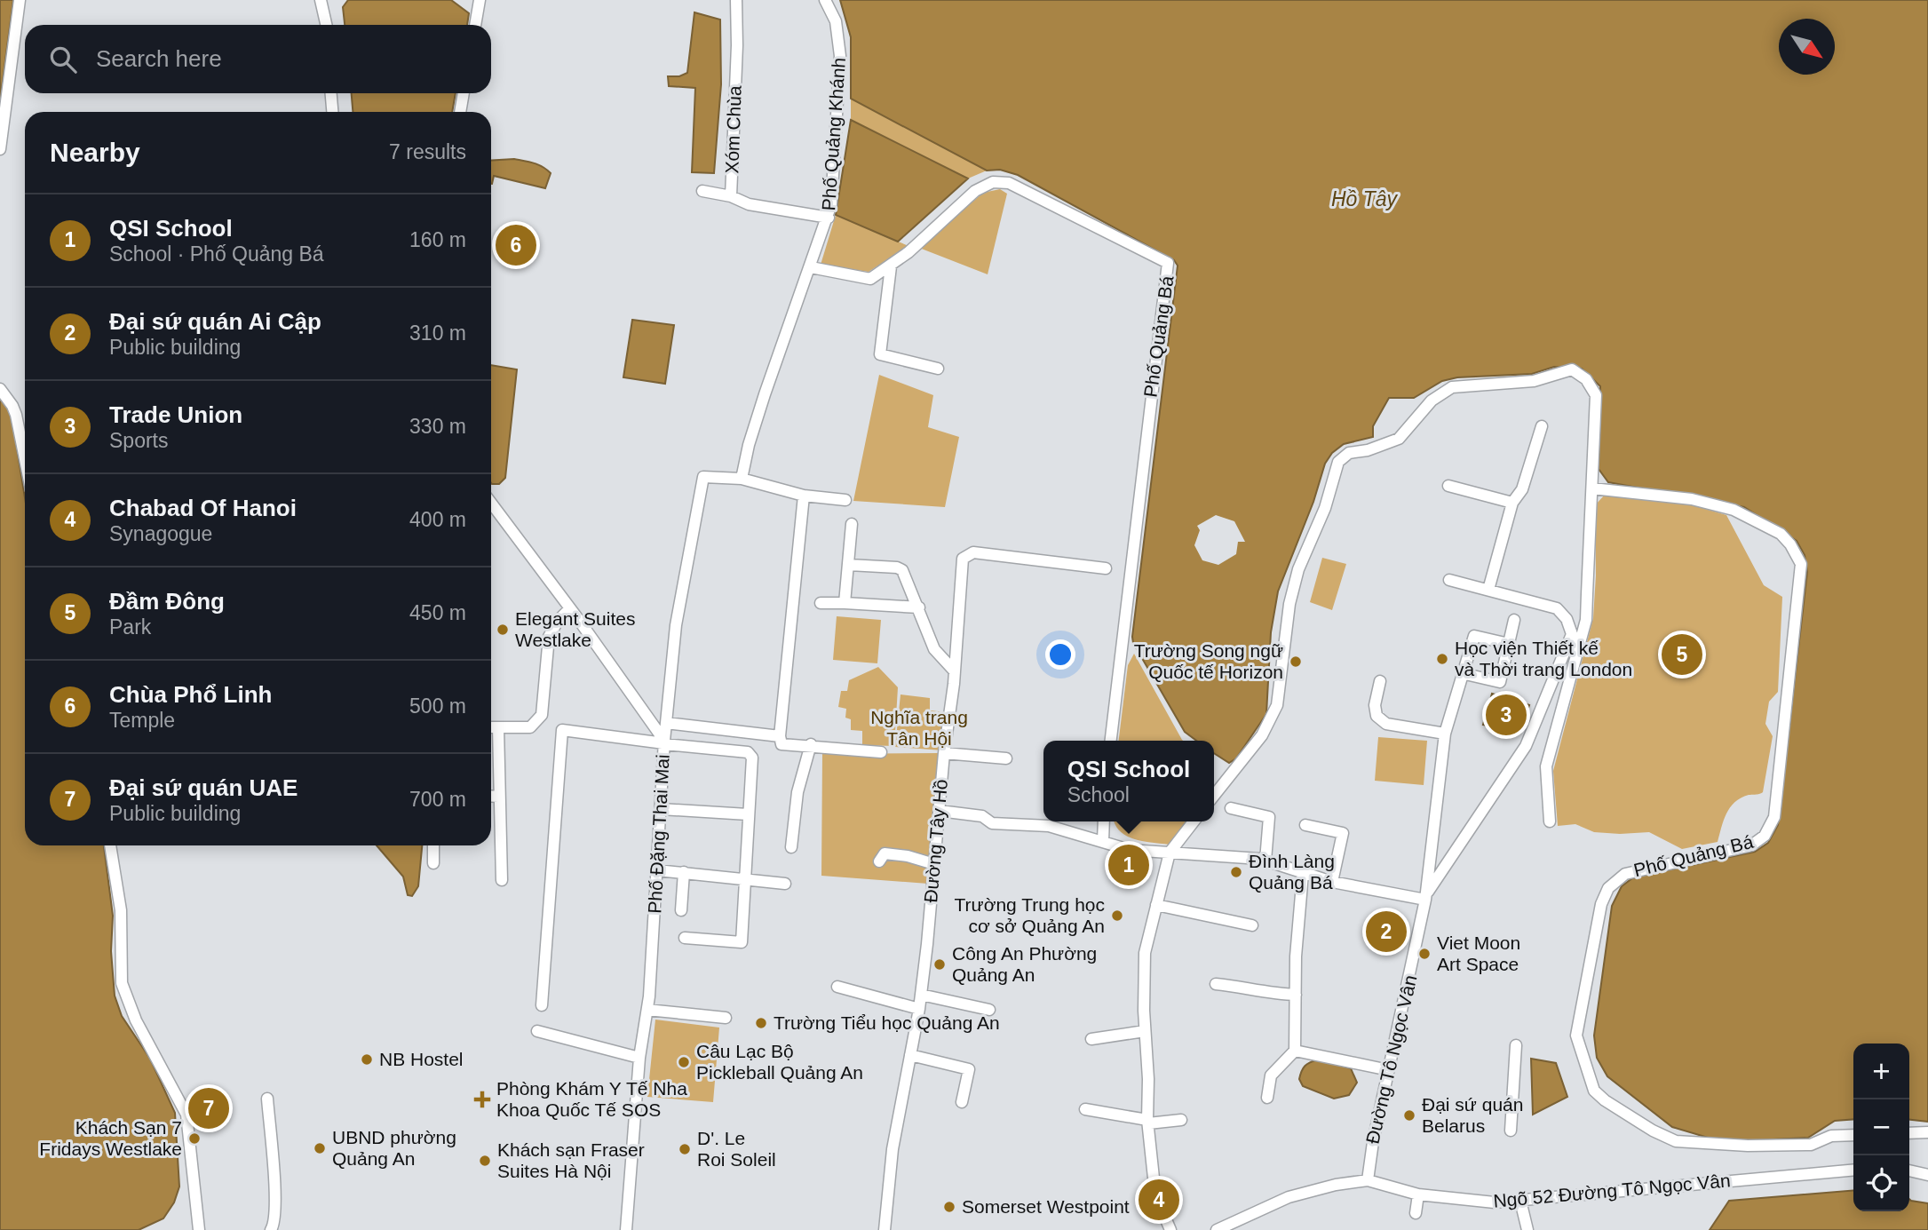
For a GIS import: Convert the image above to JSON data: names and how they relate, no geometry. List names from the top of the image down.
{
  "streets": {
    "street": [
      "Xóm Chùa",
      "Phố Quảng Khánh",
      "Phố Quảng Bá",
      "Phố Đặng Thai Mai",
      "Đường Tây Hồ",
      "Đường Tô Ngọc Vân",
      "Ngõ 52 Đường Tô Ngọc Vân"
    ]
  },
  "crossings": [
    ["Xóm Chùa", "Phố Quảng Khánh"],
    ["Phố Quảng Khánh", "Phố Quảng Bá"],
    ["Đường Tô Ngọc Vân", "Ngõ 52 Đường Tô Ngọc Vân"]
  ],
  "water": ["Hồ Tây"],
  "parks": ["Nghĩa trang Tân Hội"],
  "places": {
    "other": [
      "Elegant Suites Westlake",
      "Học viện Thiết kế và Thời trang London",
      "Trường Song ngữ Quốc tế Horizon",
      "Đình Làng Quảng Bá",
      "Trường Trung học cơ sở Quảng An",
      "Viet Moon Art Space",
      "Công An Phường Quảng An",
      "Trường Tiểu học Quảng An",
      "NB Hostel",
      "Câu Lạc Bộ Pickleball Quảng An",
      "Đại sứ quán Belarus",
      "Khách Sạn 7 Fridays Westlake",
      "UBND phường Quảng An",
      "D'. Le Roi Soleil",
      "Khách sạn Fraser Suites Hà Nội",
      "Somerset Westpoint"
    ],
    "health": ["Phòng Khám Y Tế Nha Khoa Quốc Tế SOS"]
  },
  "north": "bottom right",
  "page": {
    "search": "Search here",
    "heading": ["Nearby", "7 results"],
    "list": [
      {
        "mark": "1",
        "name": "QSI School",
        "note": "School · Phố Quảng Bá",
        "value": "160 m"
      },
      {
        "mark": "2",
        "name": "Đại sứ quán Ai Cập",
        "note": "Public building",
        "value": "310 m"
      },
      {
        "mark": "3",
        "name": "Trade Union",
        "note": "Sports",
        "value": "330 m"
      },
      {
        "mark": "4",
        "name": "Chabad Of Hanoi",
        "note": "Synagogue",
        "value": "400 m"
      },
      {
        "mark": "5",
        "name": "Đầm Đông",
        "note": "Park",
        "value": "450 m"
      },
      {
        "mark": "6",
        "name": "Chùa Phổ Linh",
        "note": "Temple",
        "value": "500 m"
      },
      {
        "mark": "7",
        "name": "Đại sứ quán UAE",
        "note": "Public building",
        "value": "700 m"
      }
    ],
    "pins": [
      "6",
      "5",
      "3",
      "1",
      "2",
      "7",
      "4"
    ],
    "popup": ["QSI School", "School"],
    "map_buttons": ["+", "−"]
  }
}
